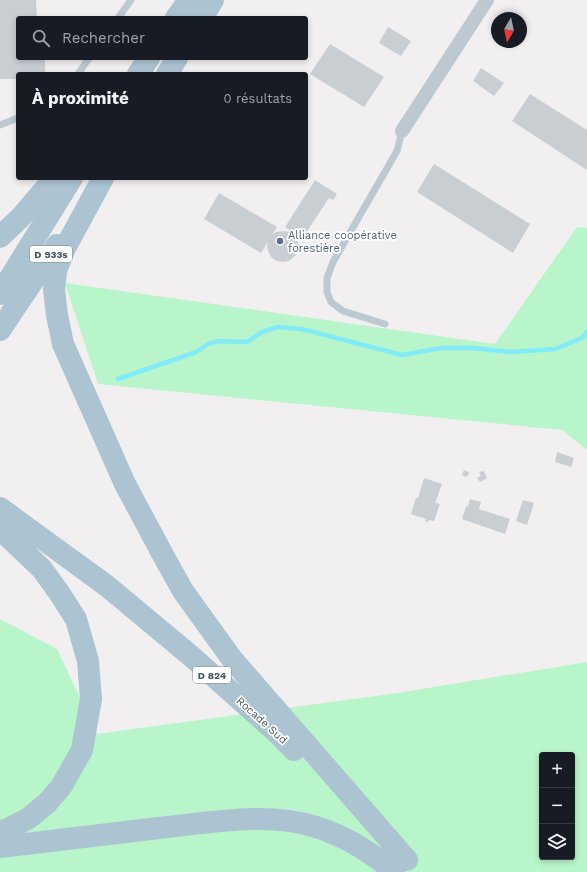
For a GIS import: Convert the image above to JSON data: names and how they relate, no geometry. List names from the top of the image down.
{
  "streets": {
    "main road": ["D 933s", "D 824", "Rocade Sud"]
  },
  "places": ["Alliance coopérative forestière"],
  "north": "bottom",
  "page": {
    "search": "Rechercher",
    "heading": ["À proximité", "0 résultats"],
    "map_buttons": ["+", "−"]
  }
}
